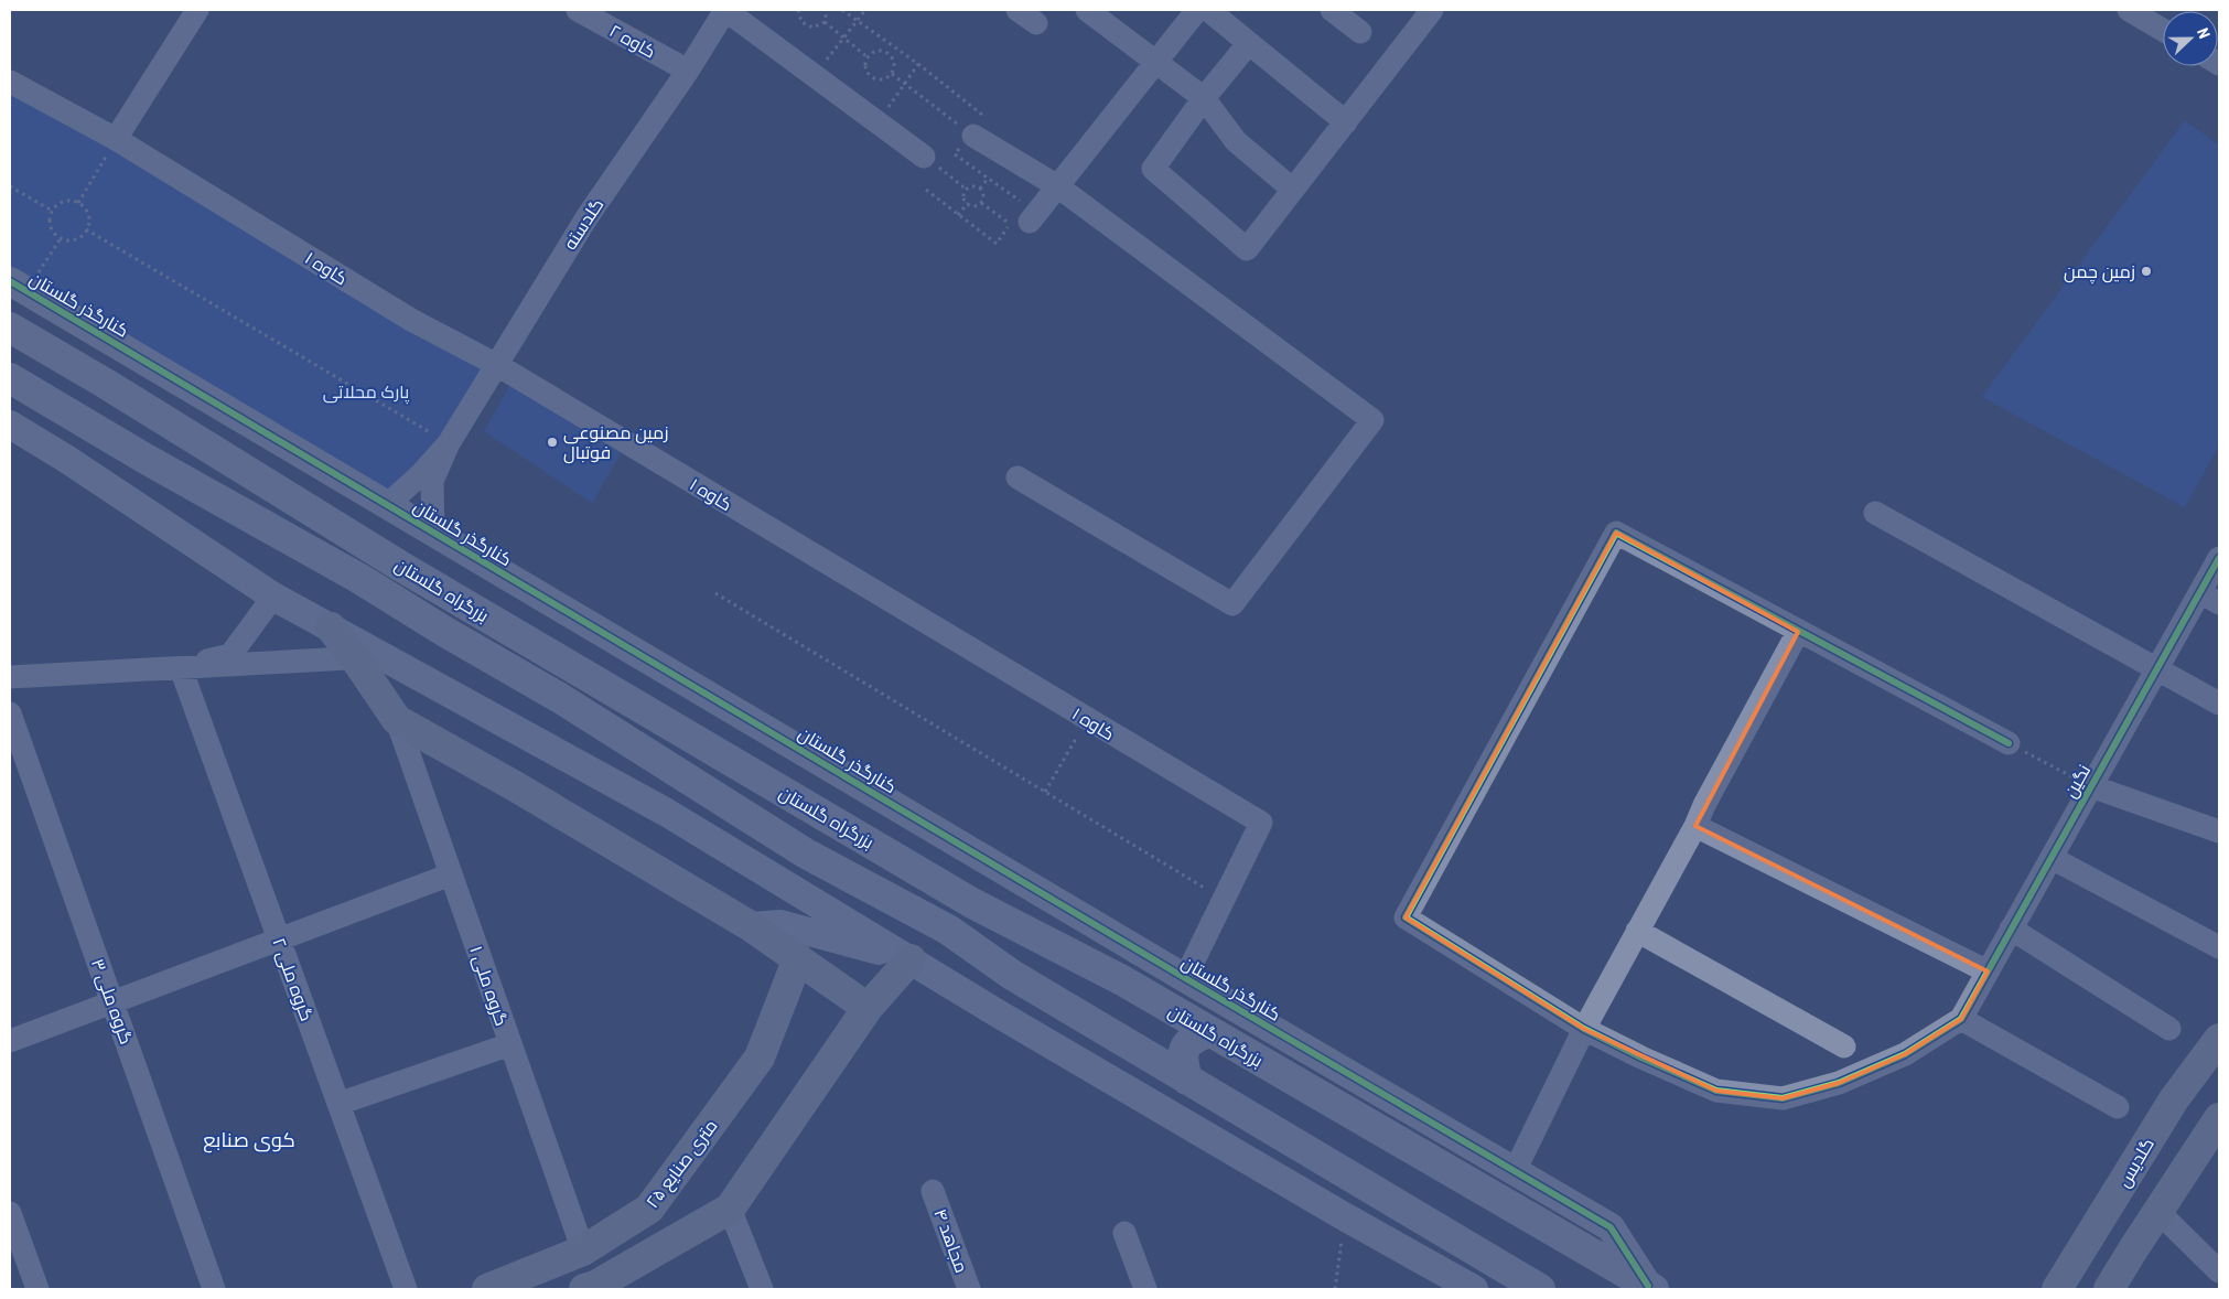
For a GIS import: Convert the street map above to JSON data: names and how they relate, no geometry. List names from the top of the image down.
{
  "streets": {
    "highway": ["بزرگراه گلستان"],
    "main road": ["گلدیس", "۲۵ متری صنایع"],
    "street": [
      "کاوه ۲",
      "گلدسته",
      "کاوه ۱",
      "کنارگذر گلستان",
      "نگین",
      "گروه ملی ۲",
      "گروه ملی ۱",
      "گروه ملی ۳",
      "مجاهد ۴"
    ]
  },
  "crossings": [
    ["کاوه ۲", "گلدسته"],
    ["گلدسته", "کاوه ۱"],
    ["کاوه ۱", "کنارگذر گلستان"],
    ["کنارگذر گلستان", "بزرگراه گلستان"],
    ["گروه ملی ۱", "۲۵ متری صنایع"]
  ],
  "districts": ["کوی صنابع"],
  "parks": ["پارک محلاتی"],
  "places": ["زمین چمن", "زمین مصنوعی فوتبال"],
  "north": "right"
}
